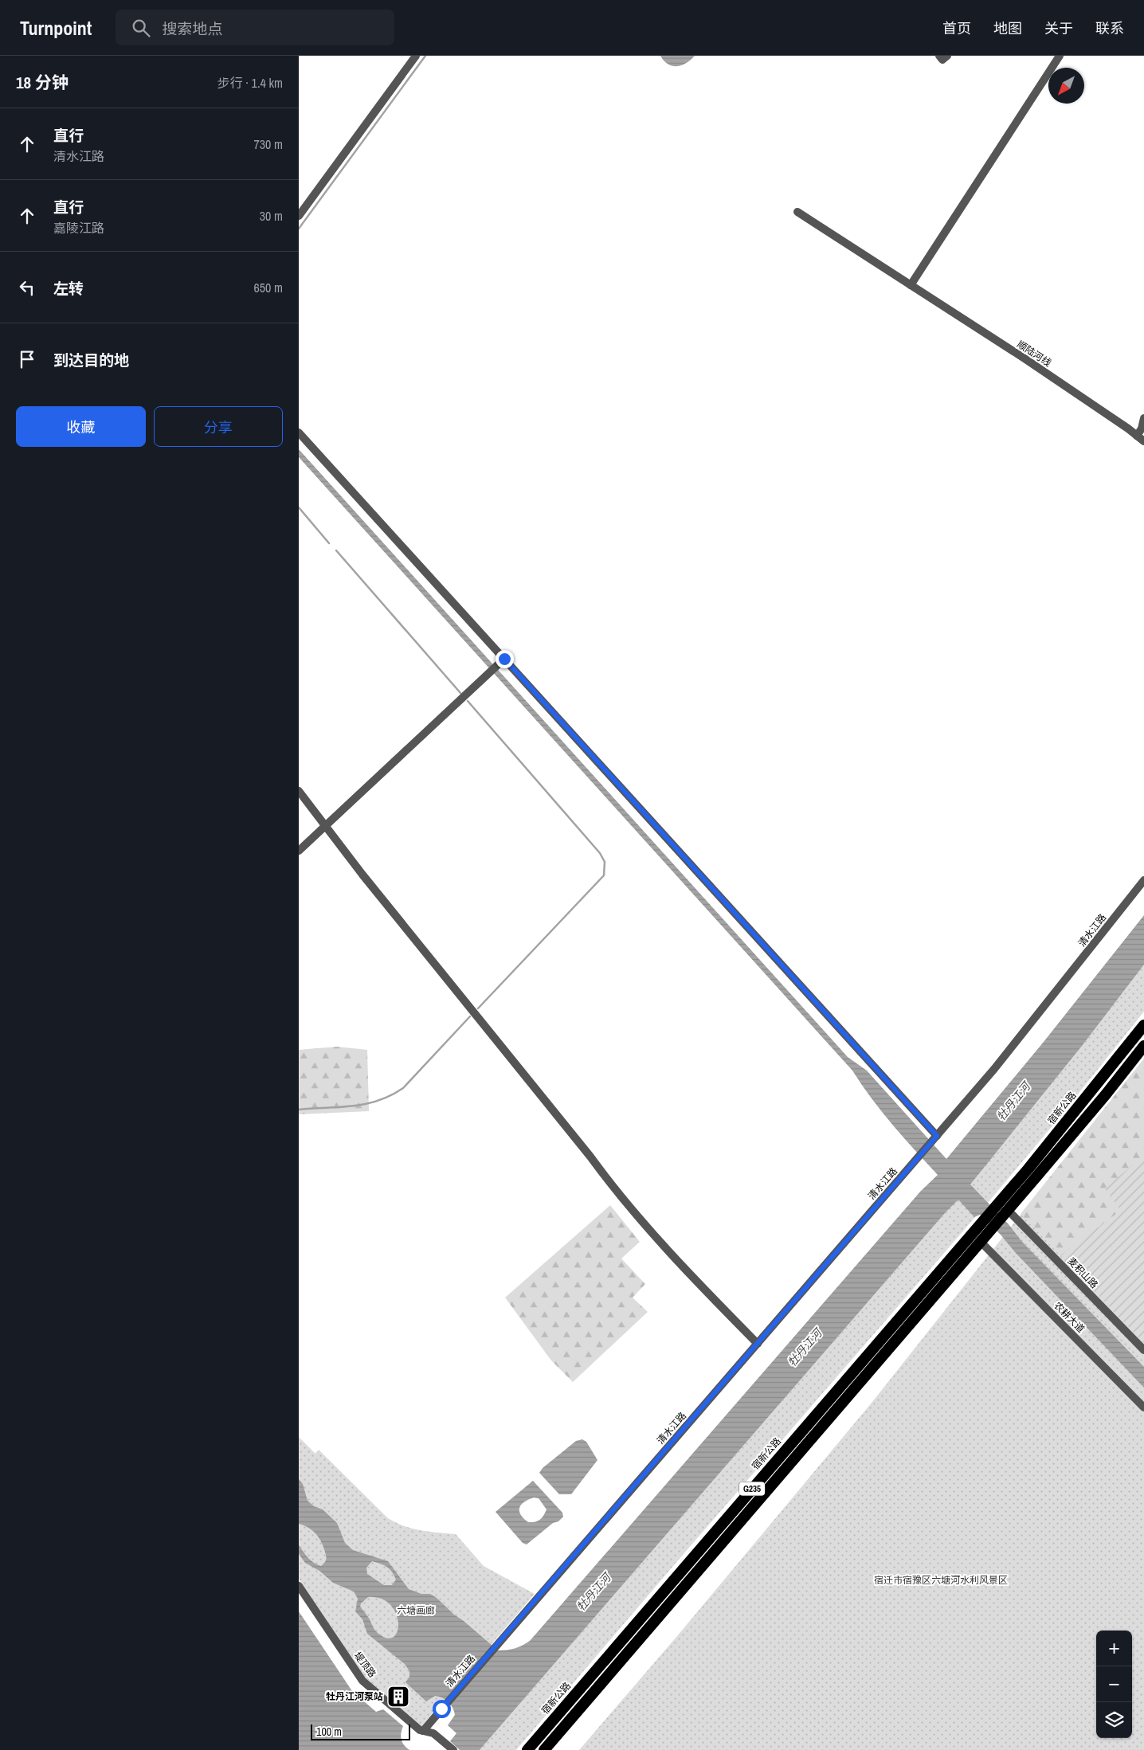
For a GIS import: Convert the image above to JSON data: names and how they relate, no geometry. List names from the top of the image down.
{
  "streets": {
    "highway": ["宿新公路", "G235"],
    "street": [
      "顺陆河线",
      "清水江路",
      "麦积山路",
      "农耕大道",
      "堤顶路"
    ]
  },
  "crossings": [
    ["清水江路", "堤顶路"],
    ["农耕大道", "G235"]
  ],
  "water": ["牡丹江河"],
  "parks": ["宿迁市宿豫区六塘河水利风景区", "六塘画廊"],
  "places": {
    "building": ["牡丹江河泵站"]
  },
  "scale_bar": "100 m",
  "north": "bottom left",
  "page": {
    "header": "Turnpoint",
    "search": "搜索地点",
    "nav": [
      "首页",
      "地图",
      "关于",
      "联系"
    ],
    "heading": ["18 分钟", "步行 · 1.4 km"],
    "list": [
      ["直行", "清水江路", "730 m"],
      ["直行", "嘉陵江路", "30 m"],
      ["左转", "650 m"],
      "到达目的地"
    ],
    "buttons": ["收藏", "分享"],
    "map_buttons": ["+", "−"],
    "scale": "100 m"
  }
}
